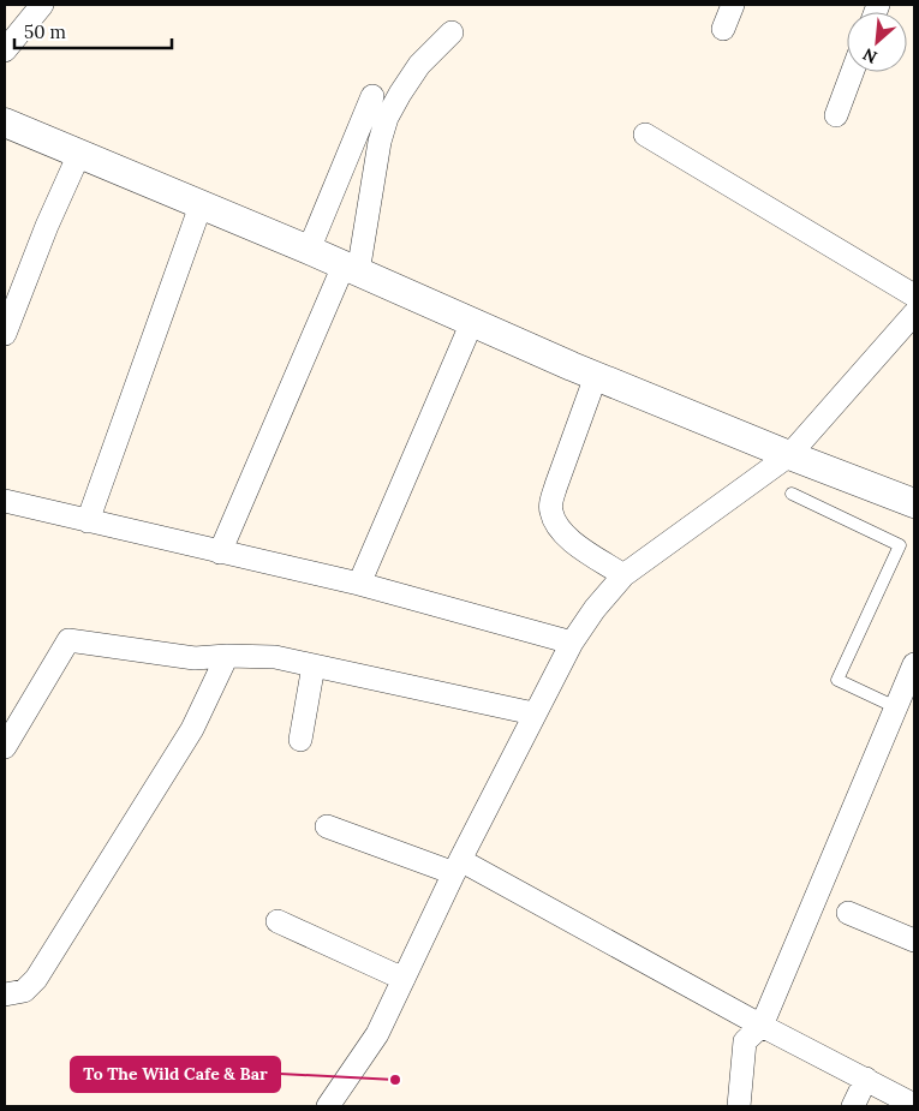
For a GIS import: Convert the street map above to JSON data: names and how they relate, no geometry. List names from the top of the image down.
{
  "places": ["To The Wild Cafe & Bar"],
  "scale_bar": "50 m",
  "north": "bottom left"
}
